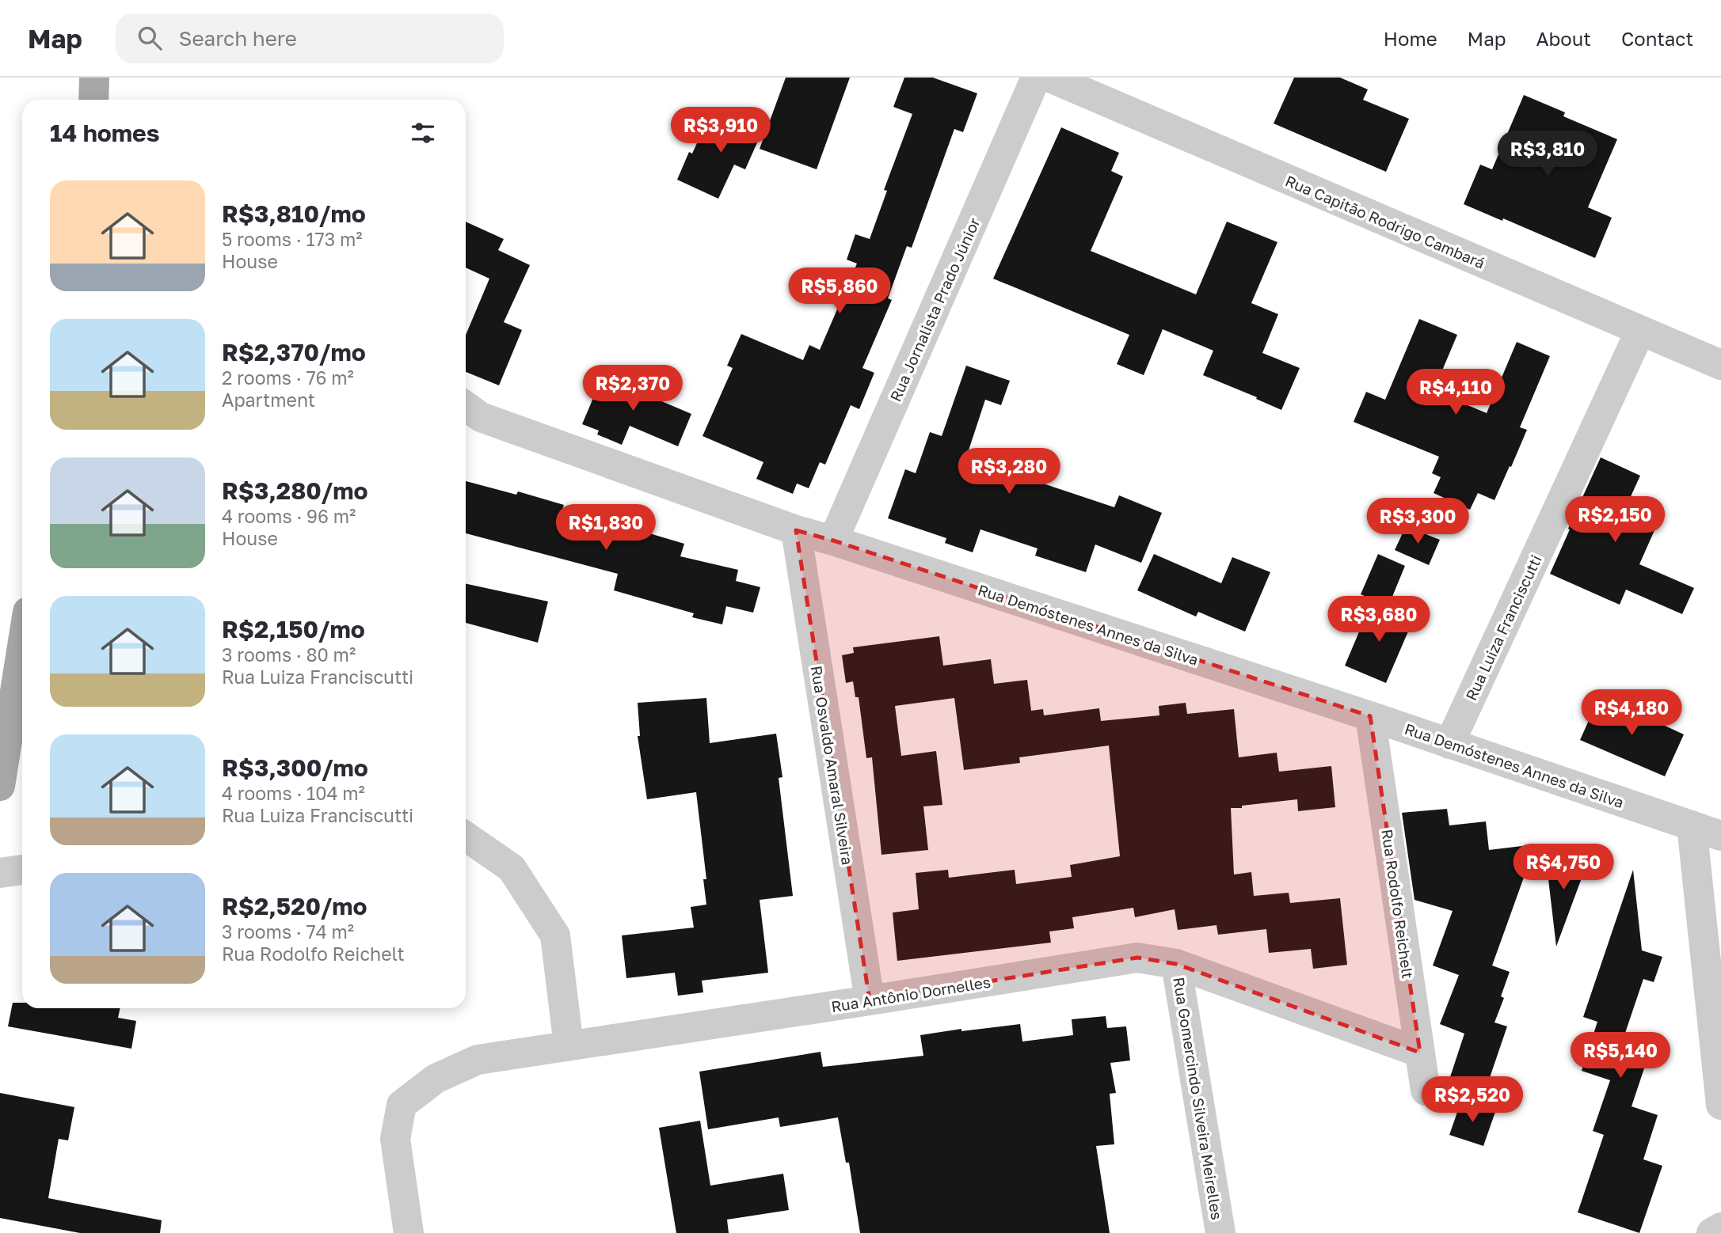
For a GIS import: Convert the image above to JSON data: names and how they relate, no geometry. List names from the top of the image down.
{
  "streets": {
    "street": [
      "Rua Capitão Rodrigo Cambará",
      "Rua Jornalista Prado Júnior",
      "Rua Demóstenes Annes da Silva",
      "Rua Luiza Franciscutti",
      "Rua Osvaldo Amaral Silveira",
      "Rua Rodolfo Reichelt",
      "Rua Antônio Dornelles",
      "Rua Gomercindo Silveira Meirelles"
    ]
  },
  "crossings": [
    ["Rua Capitão Rodrigo Cambará", "Rua Luiza Franciscutti"],
    ["Rua Jornalista Prado Júnior", "Rua Demóstenes Annes da Silva"],
    ["Rua Demóstenes Annes da Silva", "Rua Luiza Franciscutti"],
    ["Rua Demóstenes Annes da Silva", "Rua Osvaldo Amaral Silveira"],
    ["Rua Demóstenes Annes da Silva", "Rua Rodolfo Reichelt"],
    ["Rua Osvaldo Amaral Silveira", "Rua Antônio Dornelles"],
    ["Rua Rodolfo Reichelt", "Rua Antônio Dornelles"],
    ["Rua Antônio Dornelles", "Rua Gomercindo Silveira Meirelles"]
  ],
  "page": {
    "header": "Map",
    "search": "Search here",
    "nav": [
      "Home",
      "Map",
      "About",
      "Contact"
    ],
    "heading": "14 homes",
    "price": [
      "R$3,910",
      "R$3,810",
      "R$5,860",
      "R$2,370",
      "R$4,110",
      "R$3,280",
      "R$2,150",
      "R$3,300",
      "R$1,830",
      "R$3,680",
      "R$4,180",
      "R$4,750",
      "R$5,140",
      "R$2,520"
    ],
    "list": [
      {
        "name": "R$3,810/mo",
        "note": "5 rooms · 173 m² · House"
      },
      {
        "name": "R$2,370/mo",
        "note": "2 rooms · 76 m² · Apartment"
      },
      {
        "name": "R$3,280/mo",
        "note": "4 rooms · 96 m² · House"
      },
      {
        "name": "R$2,150/mo",
        "note": "3 rooms · 80 m² · Rua Luiza Franciscutti"
      },
      {
        "name": "R$3,300/mo",
        "note": "4 rooms · 104 m² · Rua Luiza Franciscutti"
      },
      {
        "name": "R$2,520/mo",
        "note": "3 rooms · 74 m² · Rua Rodolfo Reichelt"
      }
    ]
  }
}
